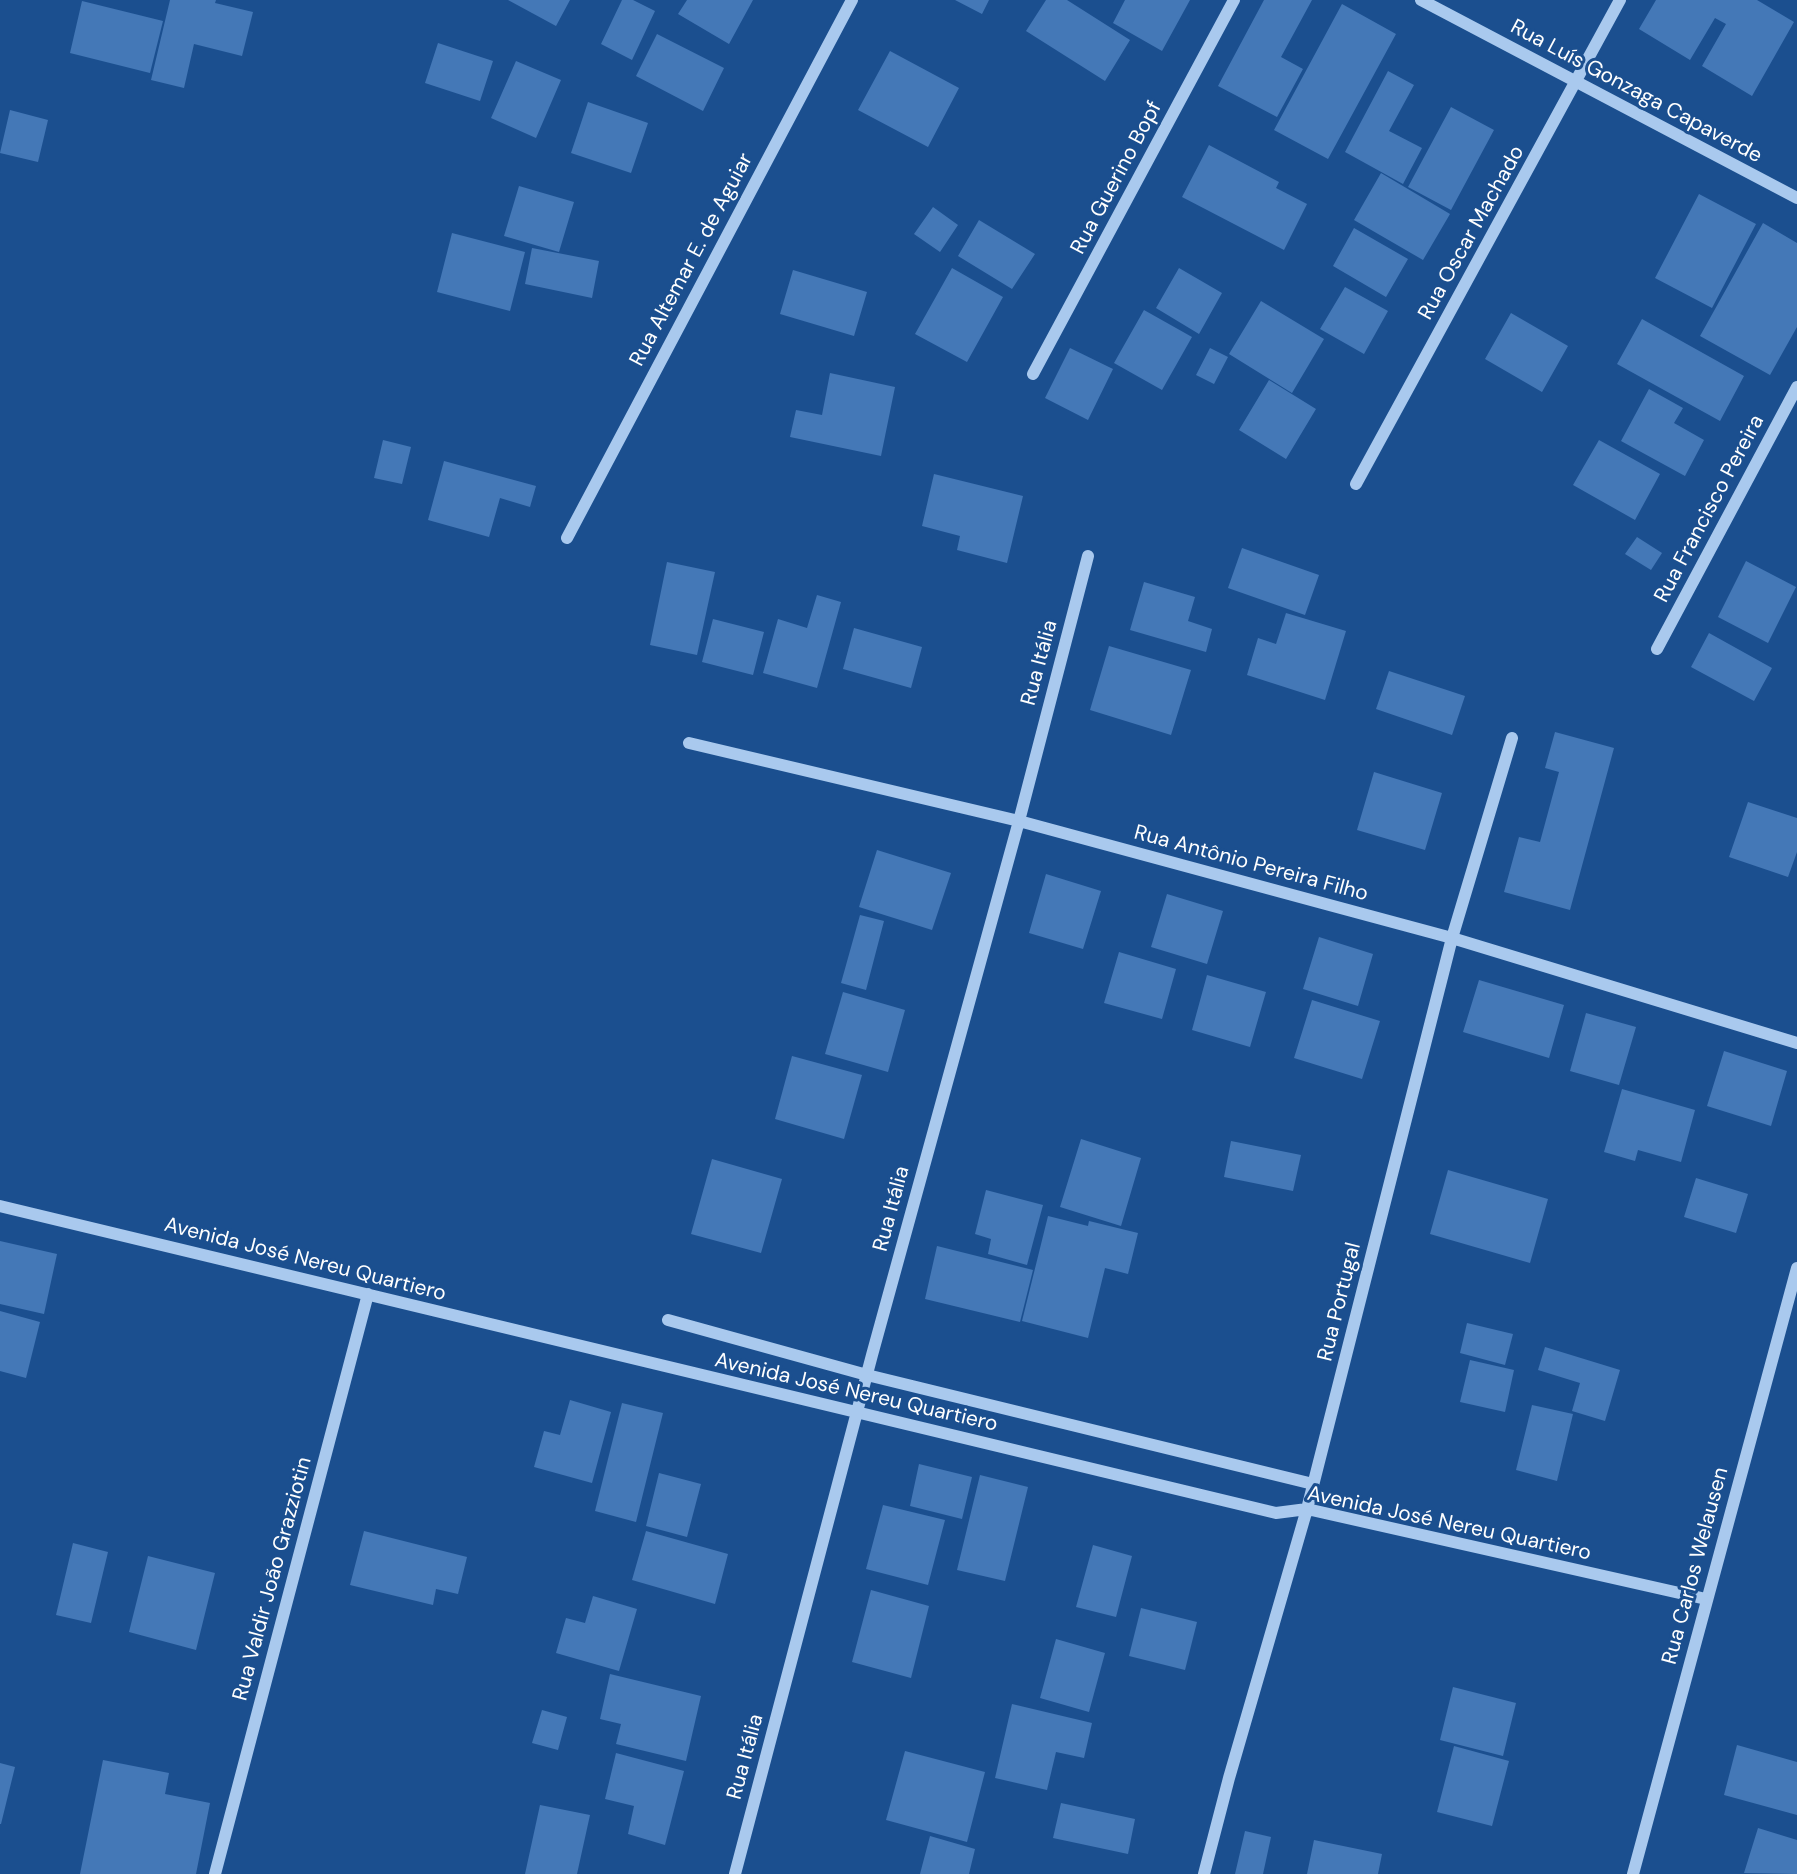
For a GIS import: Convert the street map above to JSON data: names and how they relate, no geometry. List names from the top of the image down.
{
  "streets": {
    "street": [
      "Rua Luís Gonzaga Capaverde",
      "Rua Guerino Bopf",
      "Rua Oscar Machado",
      "Rua Altemar E. de Aguiar",
      "Rua Francisco Pereira",
      "Rua Itália",
      "Rua Antônio Pereira Filho",
      "Avenida José Nereu Quartiero",
      "Rua Portugal",
      "Rua Carlos Welausen",
      "Rua Valdir João Grazziotin"
    ]
  },
  "crossings": [
    ["Rua Luís Gonzaga Capaverde", "Rua Oscar Machado"],
    ["Rua Itália", "Rua Antônio Pereira Filho"],
    ["Rua Itália", "Avenida José Nereu Quartiero"],
    ["Rua Antônio Pereira Filho", "Rua Portugal"],
    ["Avenida José Nereu Quartiero", "Rua Portugal"],
    ["Avenida José Nereu Quartiero", "Rua Carlos Welausen"],
    ["Avenida José Nereu Quartiero", "Rua Valdir João Grazziotin"]
  ]
}
